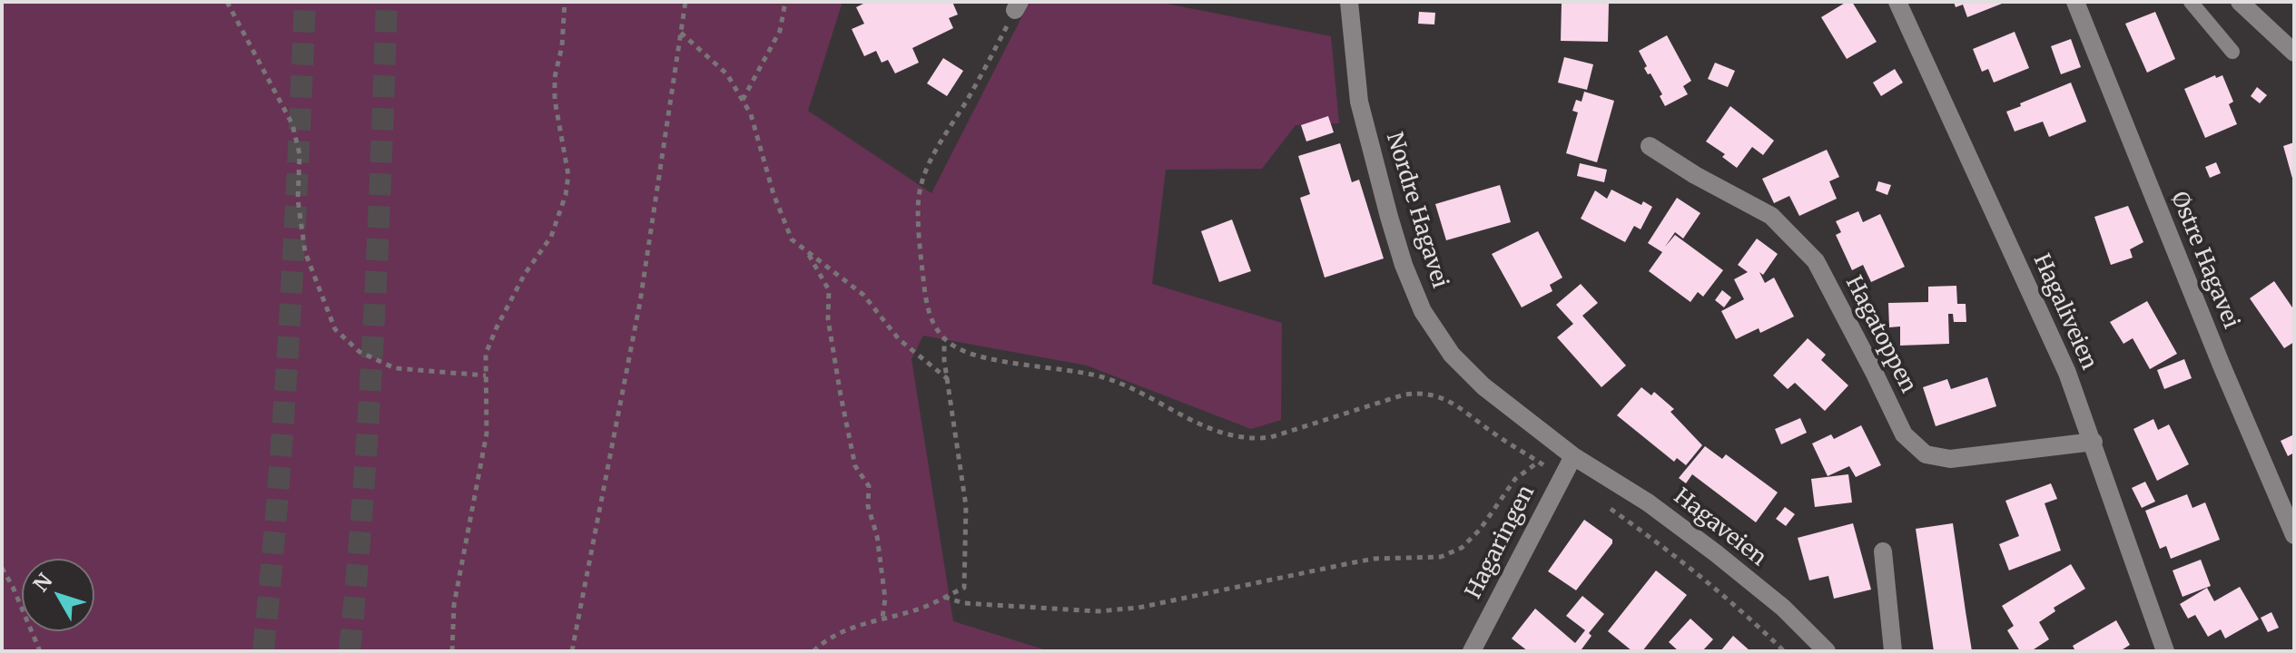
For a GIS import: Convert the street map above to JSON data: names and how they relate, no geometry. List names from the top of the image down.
{
  "streets": {
    "street": [
      "Nordre Hagavei",
      "Østre Hagavei",
      "Hagaliveien",
      "Hagatoppen",
      "Hagaveien",
      "Hagaringen"
    ]
  },
  "crossings": [
    ["Nordre Hagavei", "Hagaveien"],
    ["Nordre Hagavei", "Hagaringen"],
    ["Hagaliveien", "Hagatoppen"],
    ["Hagaveien", "Hagaringen"]
  ],
  "north": "top left"
}
